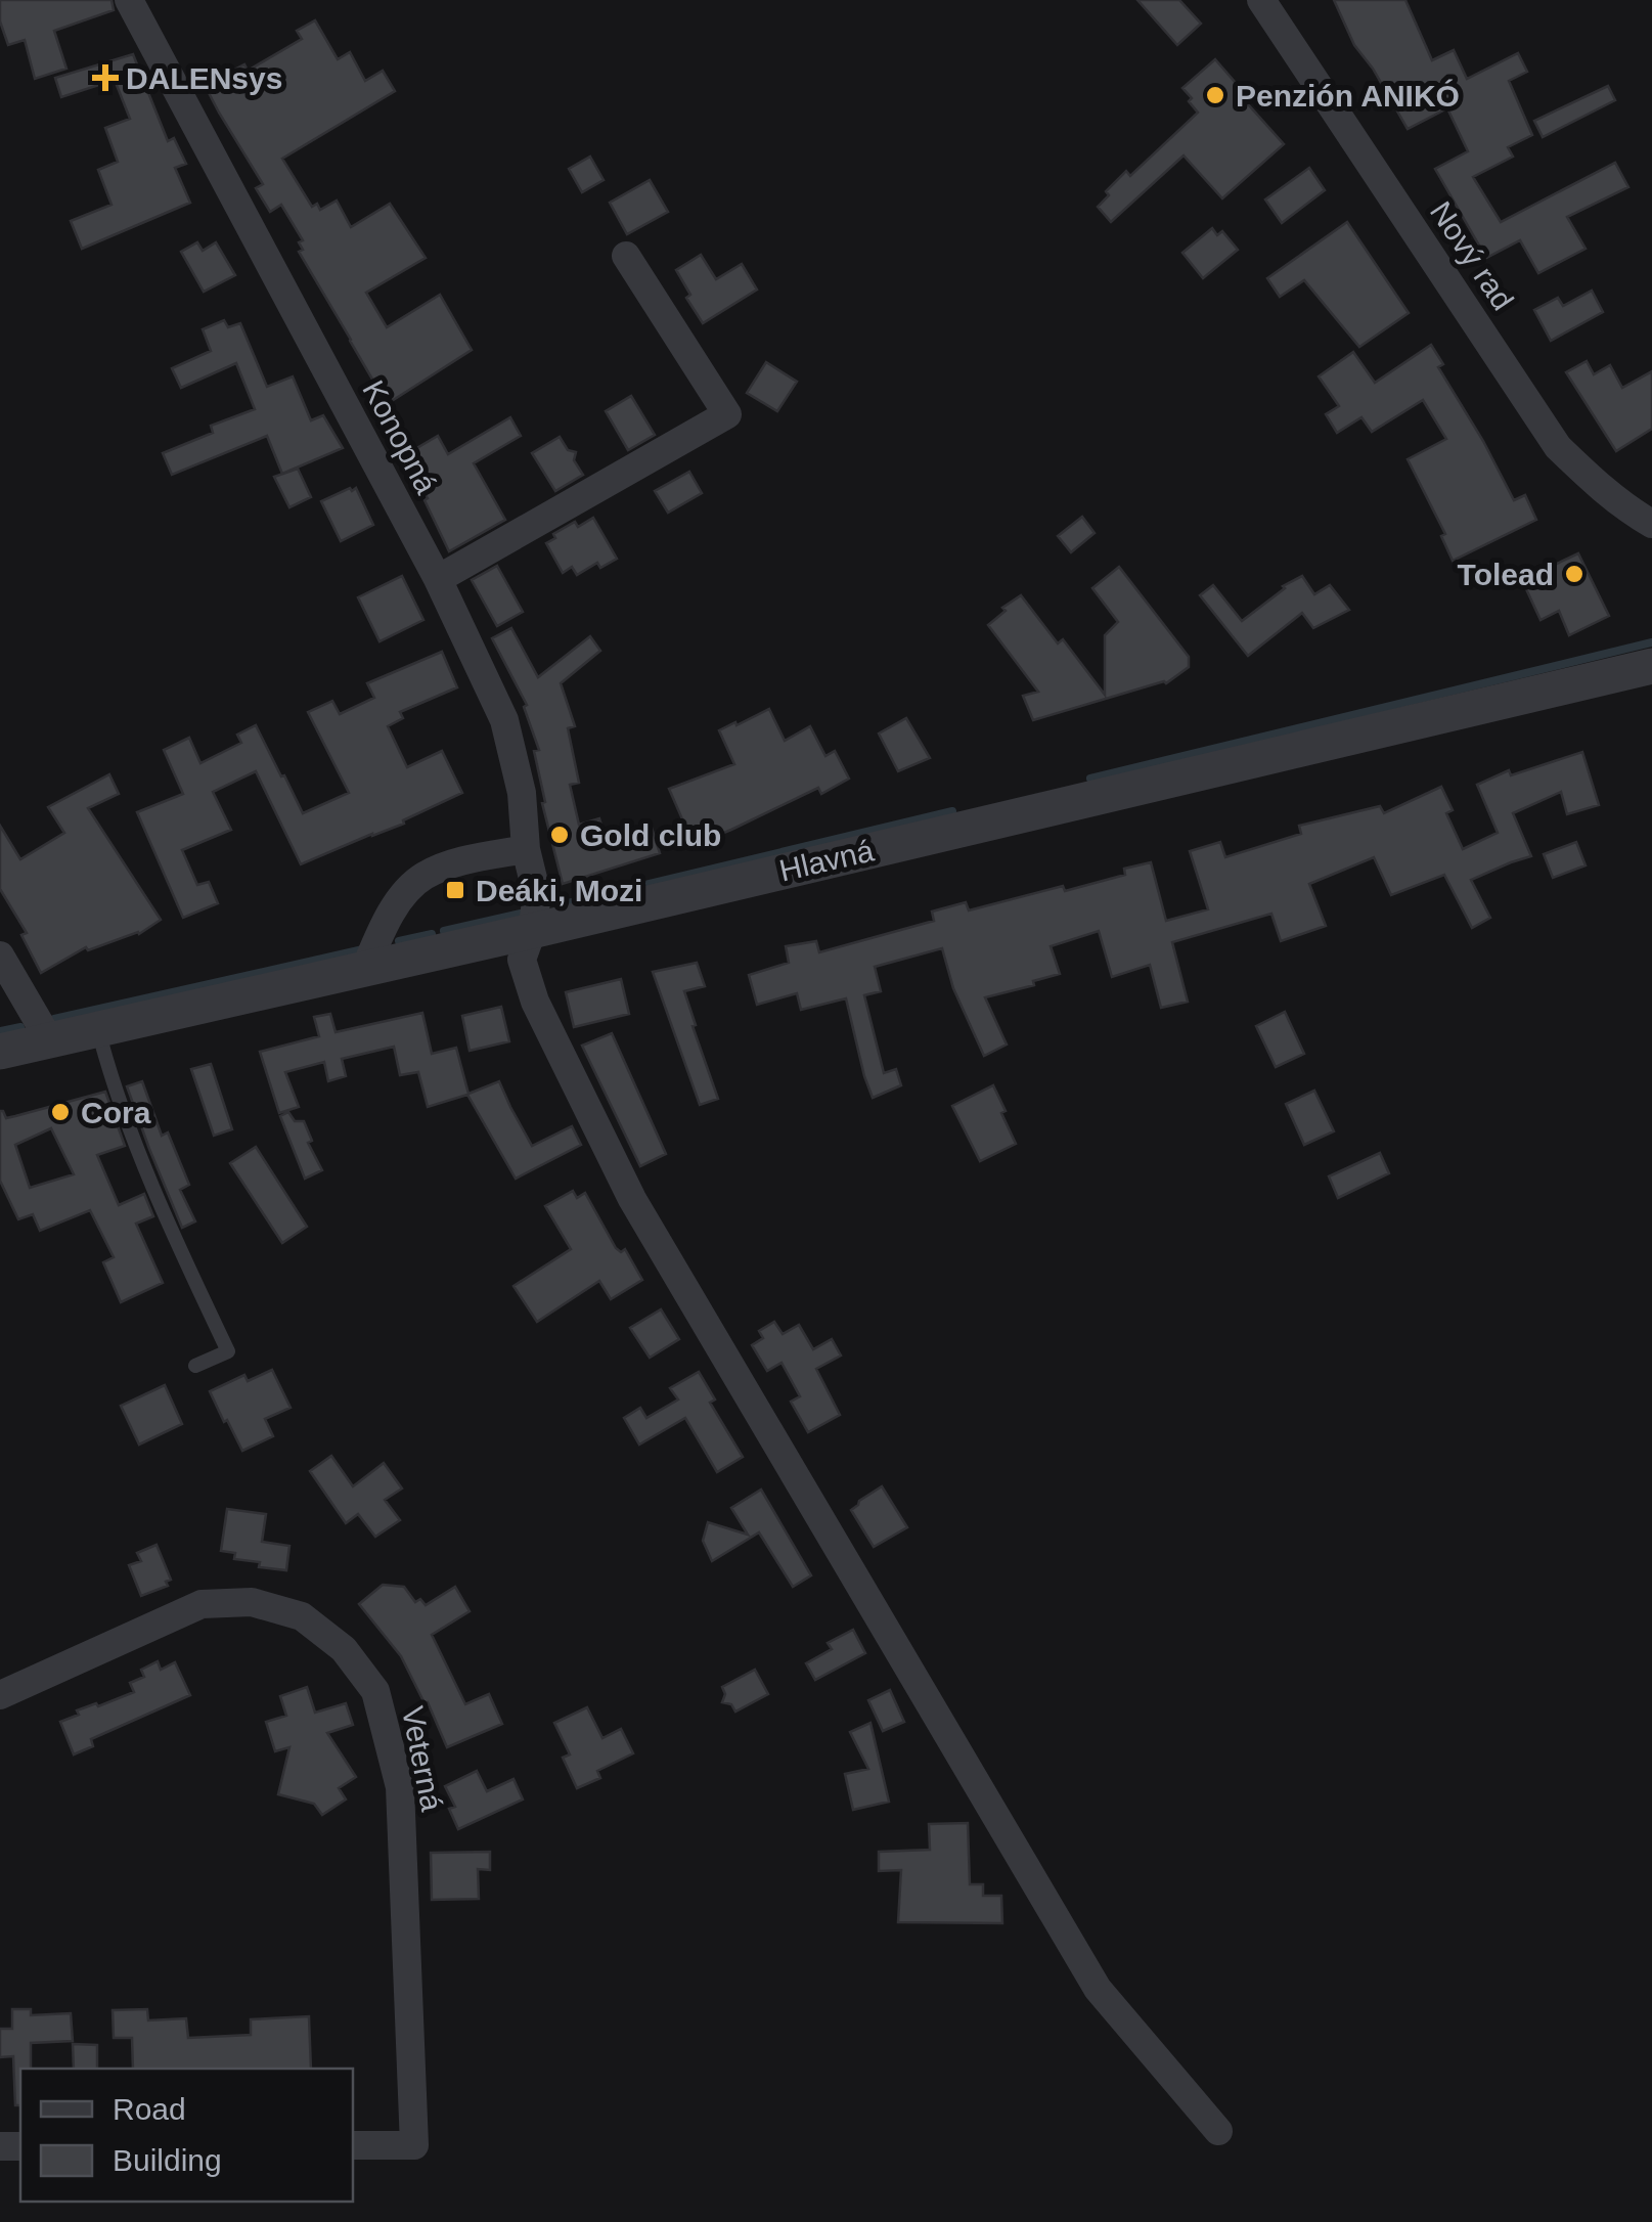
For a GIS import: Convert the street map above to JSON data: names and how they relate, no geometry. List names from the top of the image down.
{
  "streets": {
    "street": [
      "Nový rad",
      "Konopná",
      "Hlavná",
      "Veterná"
    ]
  },
  "crossings": [
    ["Konopná", "Hlavná"]
  ],
  "places": {
    "health": ["DALENsys"],
    "other": [
      "Penzión ANIKÓ",
      "Tolead",
      "Gold club",
      "Cora"
    ],
    "transit": ["Deáki, Mozi"]
  },
  "legend": ["Road", "Building"]
}
